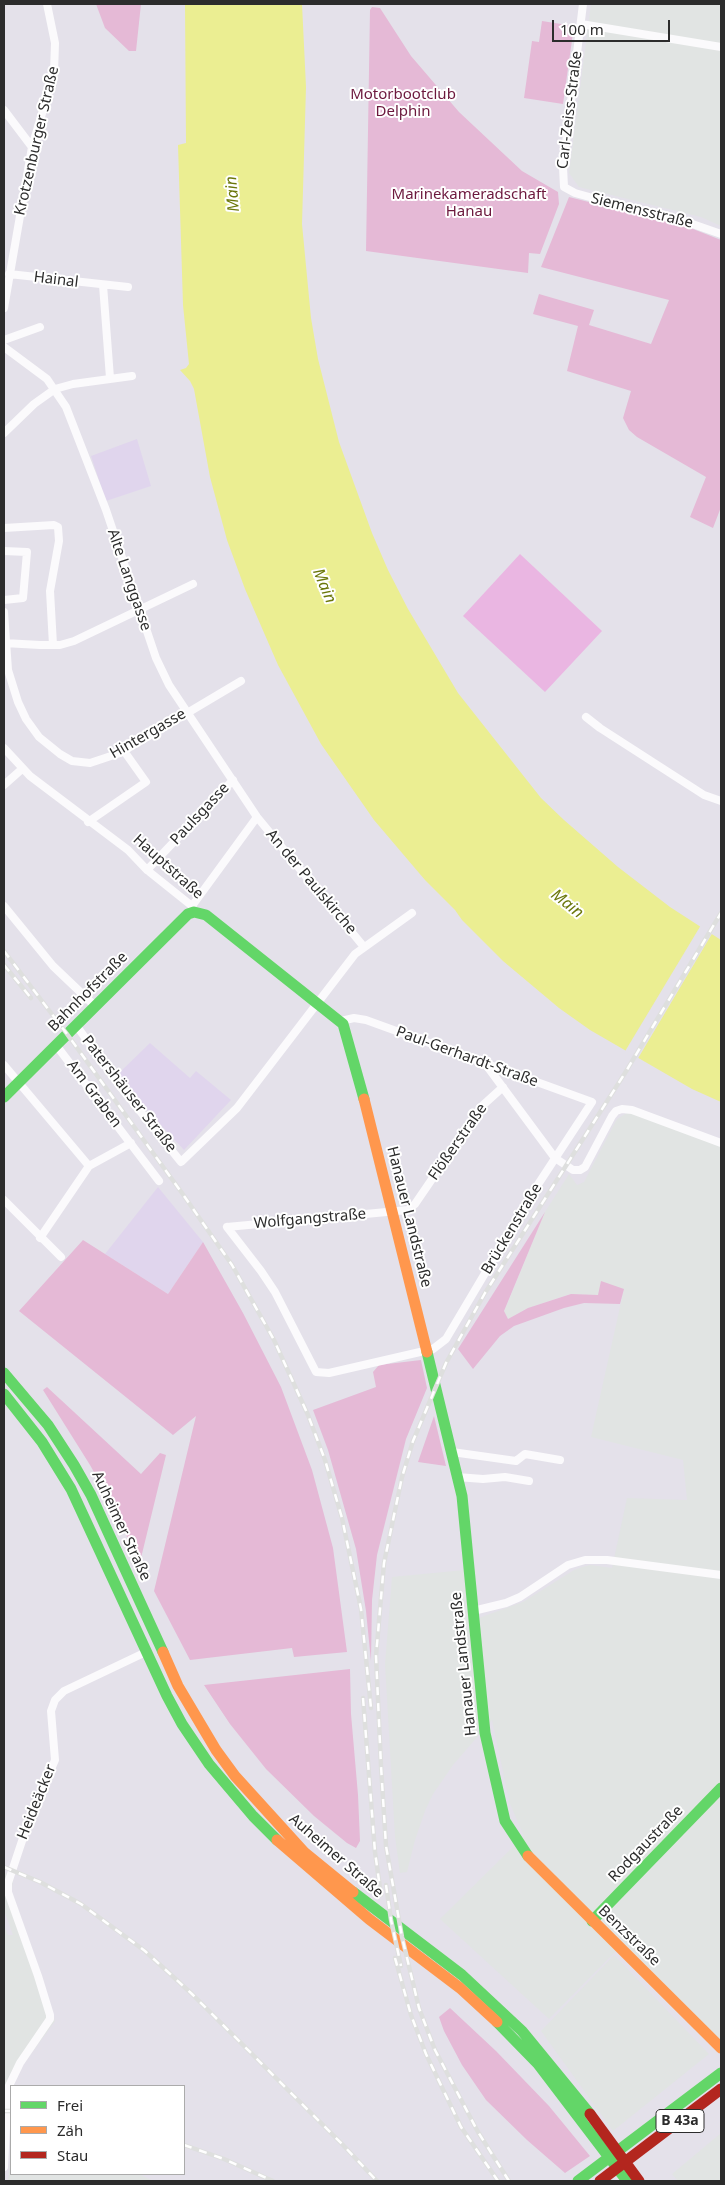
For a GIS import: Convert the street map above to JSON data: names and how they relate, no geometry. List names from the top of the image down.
{
  "streets": {
    "main road": [
      "Hauptstraße",
      "Bahnhofstraße",
      "Hanauer Landstraße",
      "Auheimer Straße",
      "Rodgaustraße",
      "Benzstraße",
      "B 43a"
    ],
    "street": [
      "Carl-Zeiss-Straße",
      "Krotzenburger Straße",
      "Siemensstraße",
      "Hainal",
      "Alte Langgasse",
      "Hintergasse",
      "Paulsgasse",
      "An der Paulskirche",
      "Paul-Gerhardt-Straße",
      "Am Graben",
      "Patershäuser Straße",
      "Flößerstraße",
      "Wolfgangstraße",
      "Brückenstraße",
      "Heideäcker"
    ]
  },
  "crossings": [
    ["Carl-Zeiss-Straße", "Siemensstraße"],
    ["Krotzenburger Straße", "Hainal"],
    ["Alte Langgasse", "Hintergasse"],
    ["Alte Langgasse", "Paulsgasse"],
    ["Alte Langgasse", "An der Paulskirche"],
    ["Paulsgasse", "Hauptstraße"],
    ["Hauptstraße", "Bahnhofstraße"],
    ["Hauptstraße", "Patershäuser Straße"],
    ["Bahnhofstraße", "Am Graben"],
    ["Bahnhofstraße", "Patershäuser Straße"],
    ["Paul-Gerhardt-Straße", "Hanauer Landstraße"],
    ["Paul-Gerhardt-Straße", "Brückenstraße"],
    ["Flößerstraße", "Hanauer Landstraße"],
    ["Flößerstraße", "Wolfgangstraße"],
    ["Hanauer Landstraße", "Wolfgangstraße"],
    ["Hanauer Landstraße", "Brückenstraße"],
    ["Hanauer Landstraße", "Benzstraße"],
    ["Wolfgangstraße", "Brückenstraße"],
    ["Auheimer Straße", "Heideäcker"],
    ["Rodgaustraße", "Benzstraße"]
  ],
  "water": ["Main"],
  "parks": ["Motorbootclub Delphin", "Marinekameradschaft Hanau"],
  "legend": ["Frei", "Zäh", "Stau"],
  "scale_bar": "100 m"
}
